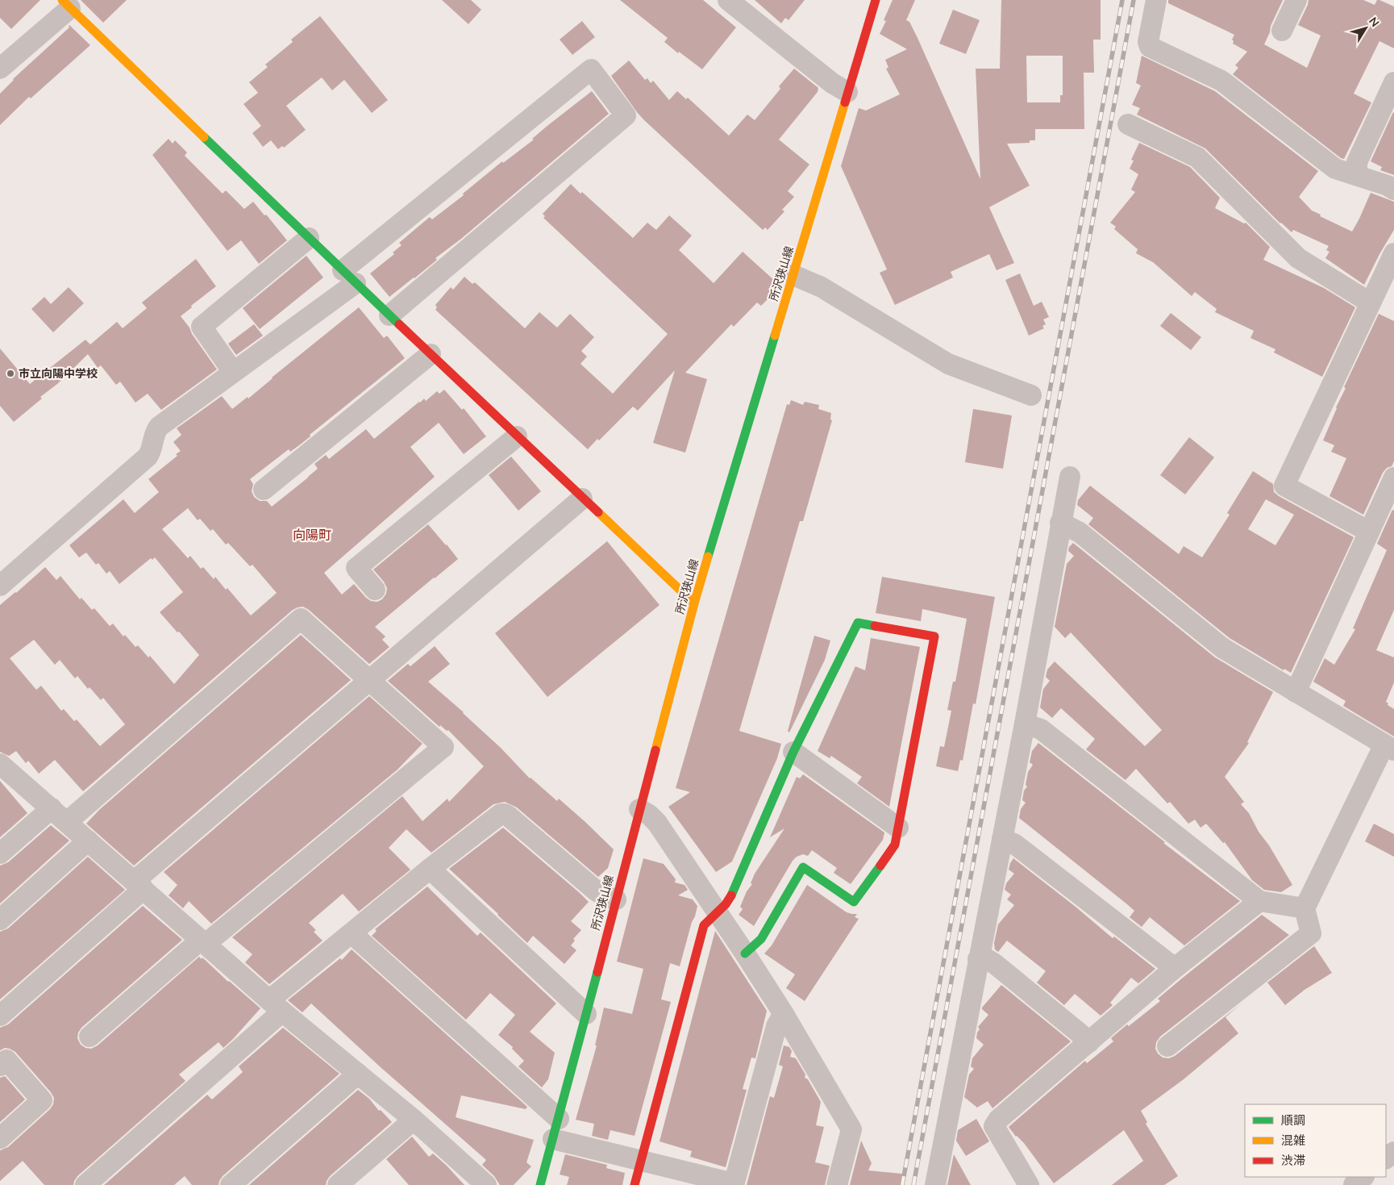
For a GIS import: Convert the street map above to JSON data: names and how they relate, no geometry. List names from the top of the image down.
{
  "streets": {
    "street": ["所沢狭山線"]
  },
  "districts": ["向陽町"],
  "places": ["市立向陽中学校"],
  "legend": ["順調", "混雑", "渋滞"],
  "north": "top right"
}
